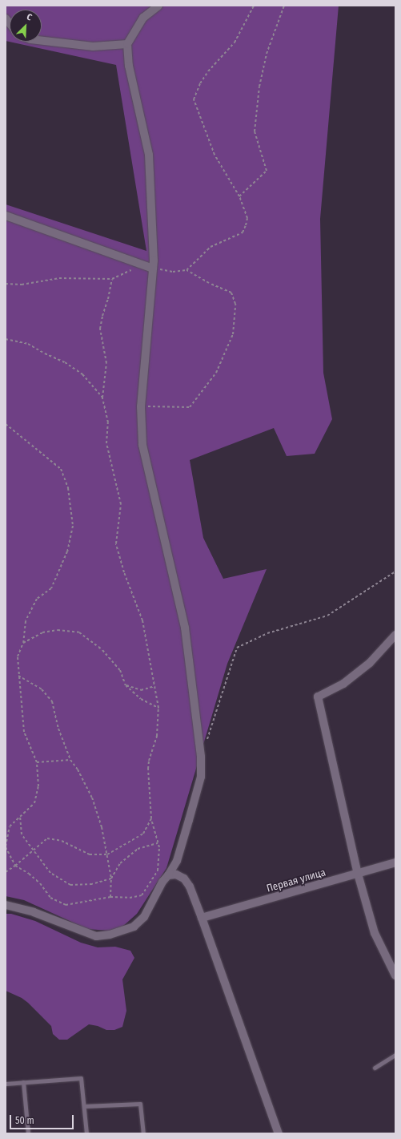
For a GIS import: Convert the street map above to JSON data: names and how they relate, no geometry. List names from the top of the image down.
{
  "streets": {
    "street": ["Первая улица"]
  },
  "scale_bar": "50 m",
  "north": "top right"
}
